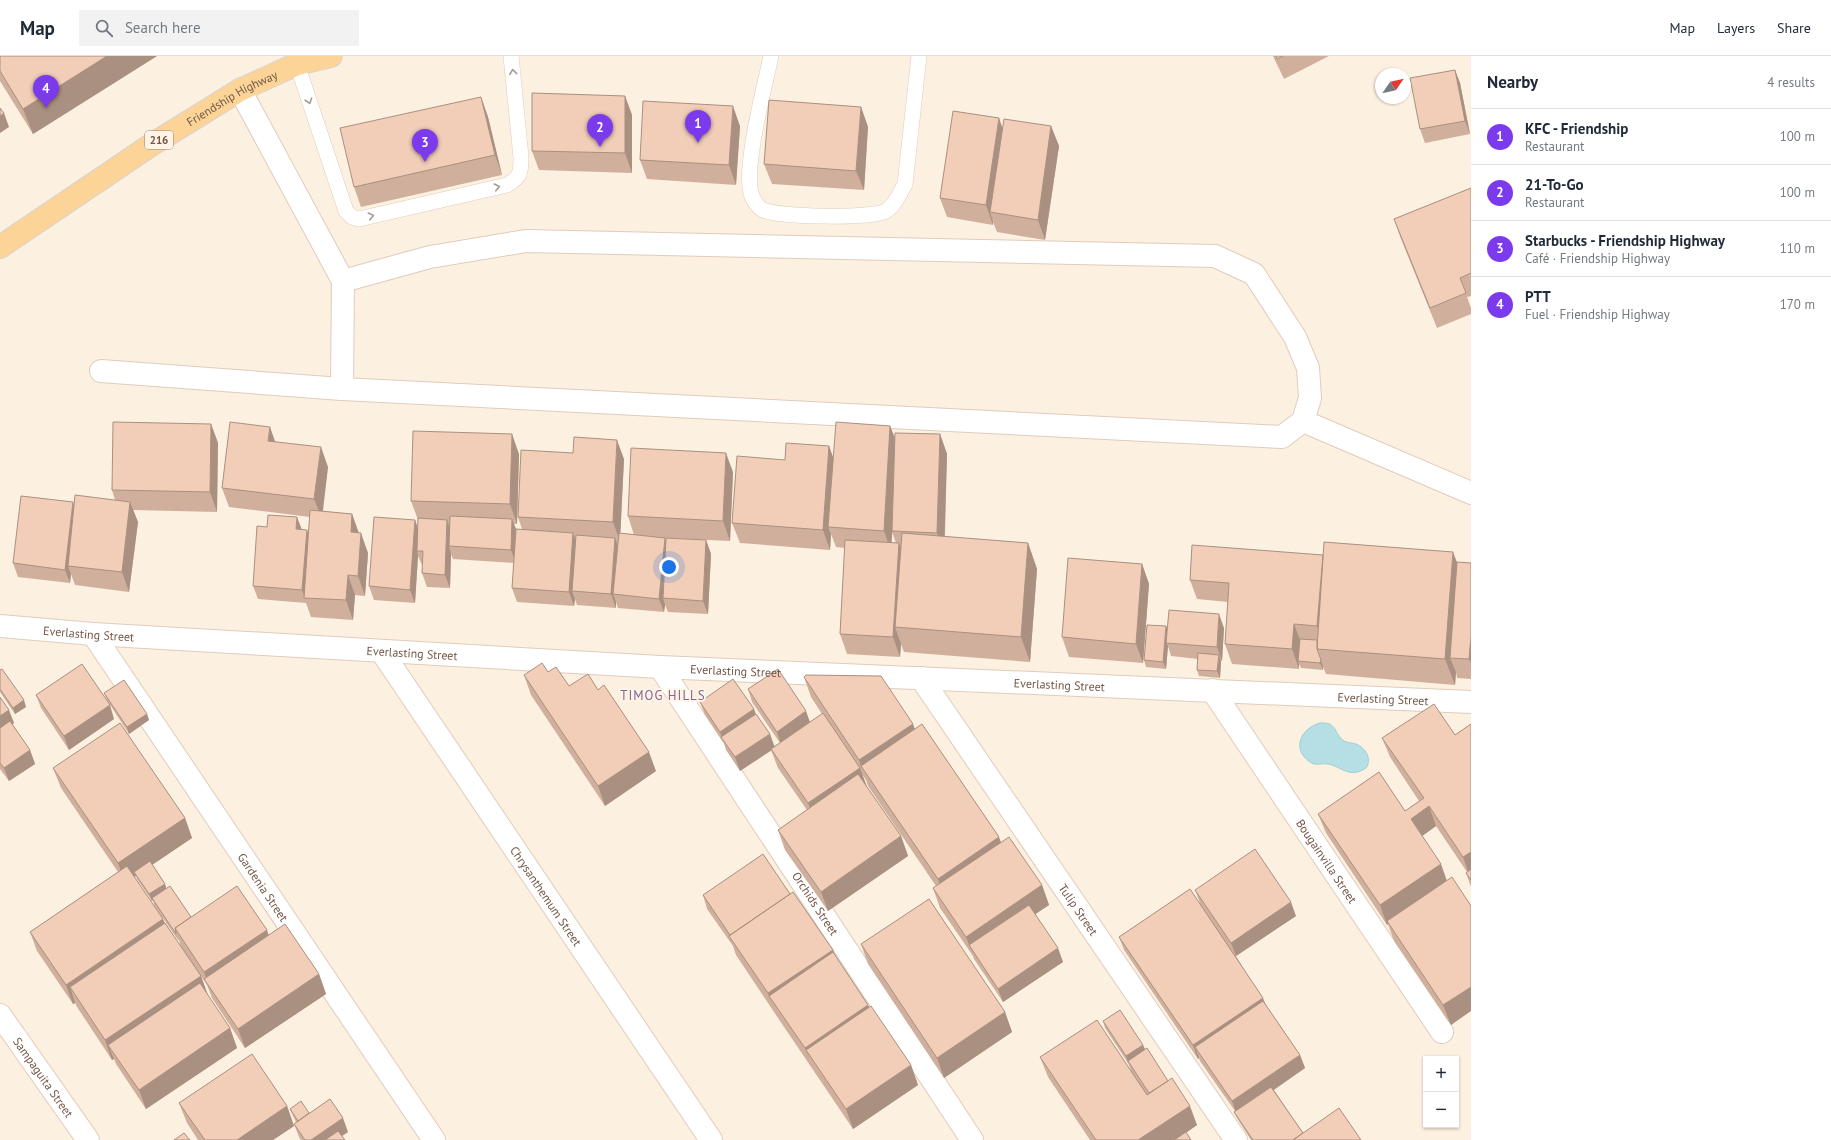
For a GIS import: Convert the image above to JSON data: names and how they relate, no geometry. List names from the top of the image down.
{
  "streets": {
    "main road": ["Friendship Highway", "216"],
    "street": [
      "Everlasting Street",
      "Bougainvilla Street",
      "Gardenia Street",
      "Chrysanthemum Street",
      "Orchids Street",
      "Tulip Street",
      "Sampaguita Street"
    ]
  },
  "crossings": [
    ["Everlasting Street", "Bougainvilla Street"],
    ["Everlasting Street", "Gardenia Street"],
    ["Everlasting Street", "Chrysanthemum Street"],
    ["Everlasting Street", "Orchids Street"],
    ["Everlasting Street", "Tulip Street"]
  ],
  "districts": ["TIMOG HILLS"],
  "north": "top right",
  "page": {
    "header": "Map",
    "search": "Search here",
    "nav": ["Map", "Layers", "Share"],
    "heading": ["Nearby", "4 results"],
    "pins": [
      "4",
      "1",
      "2",
      "3"
    ],
    "list": [
      {
        "mark": "1",
        "name": "KFC - Friendship",
        "note": "Restaurant",
        "value": "100 m"
      },
      {
        "mark": "2",
        "name": "21-To-Go",
        "note": "Restaurant",
        "value": "100 m"
      },
      {
        "mark": "3",
        "name": "Starbucks - Friendship Highway",
        "note": "Café · Friendship Highway",
        "value": "110 m"
      },
      {
        "mark": "4",
        "name": "PTT",
        "note": "Fuel · Friendship Highway",
        "value": "170 m"
      }
    ],
    "map_buttons": ["+", "−"]
  }
}
